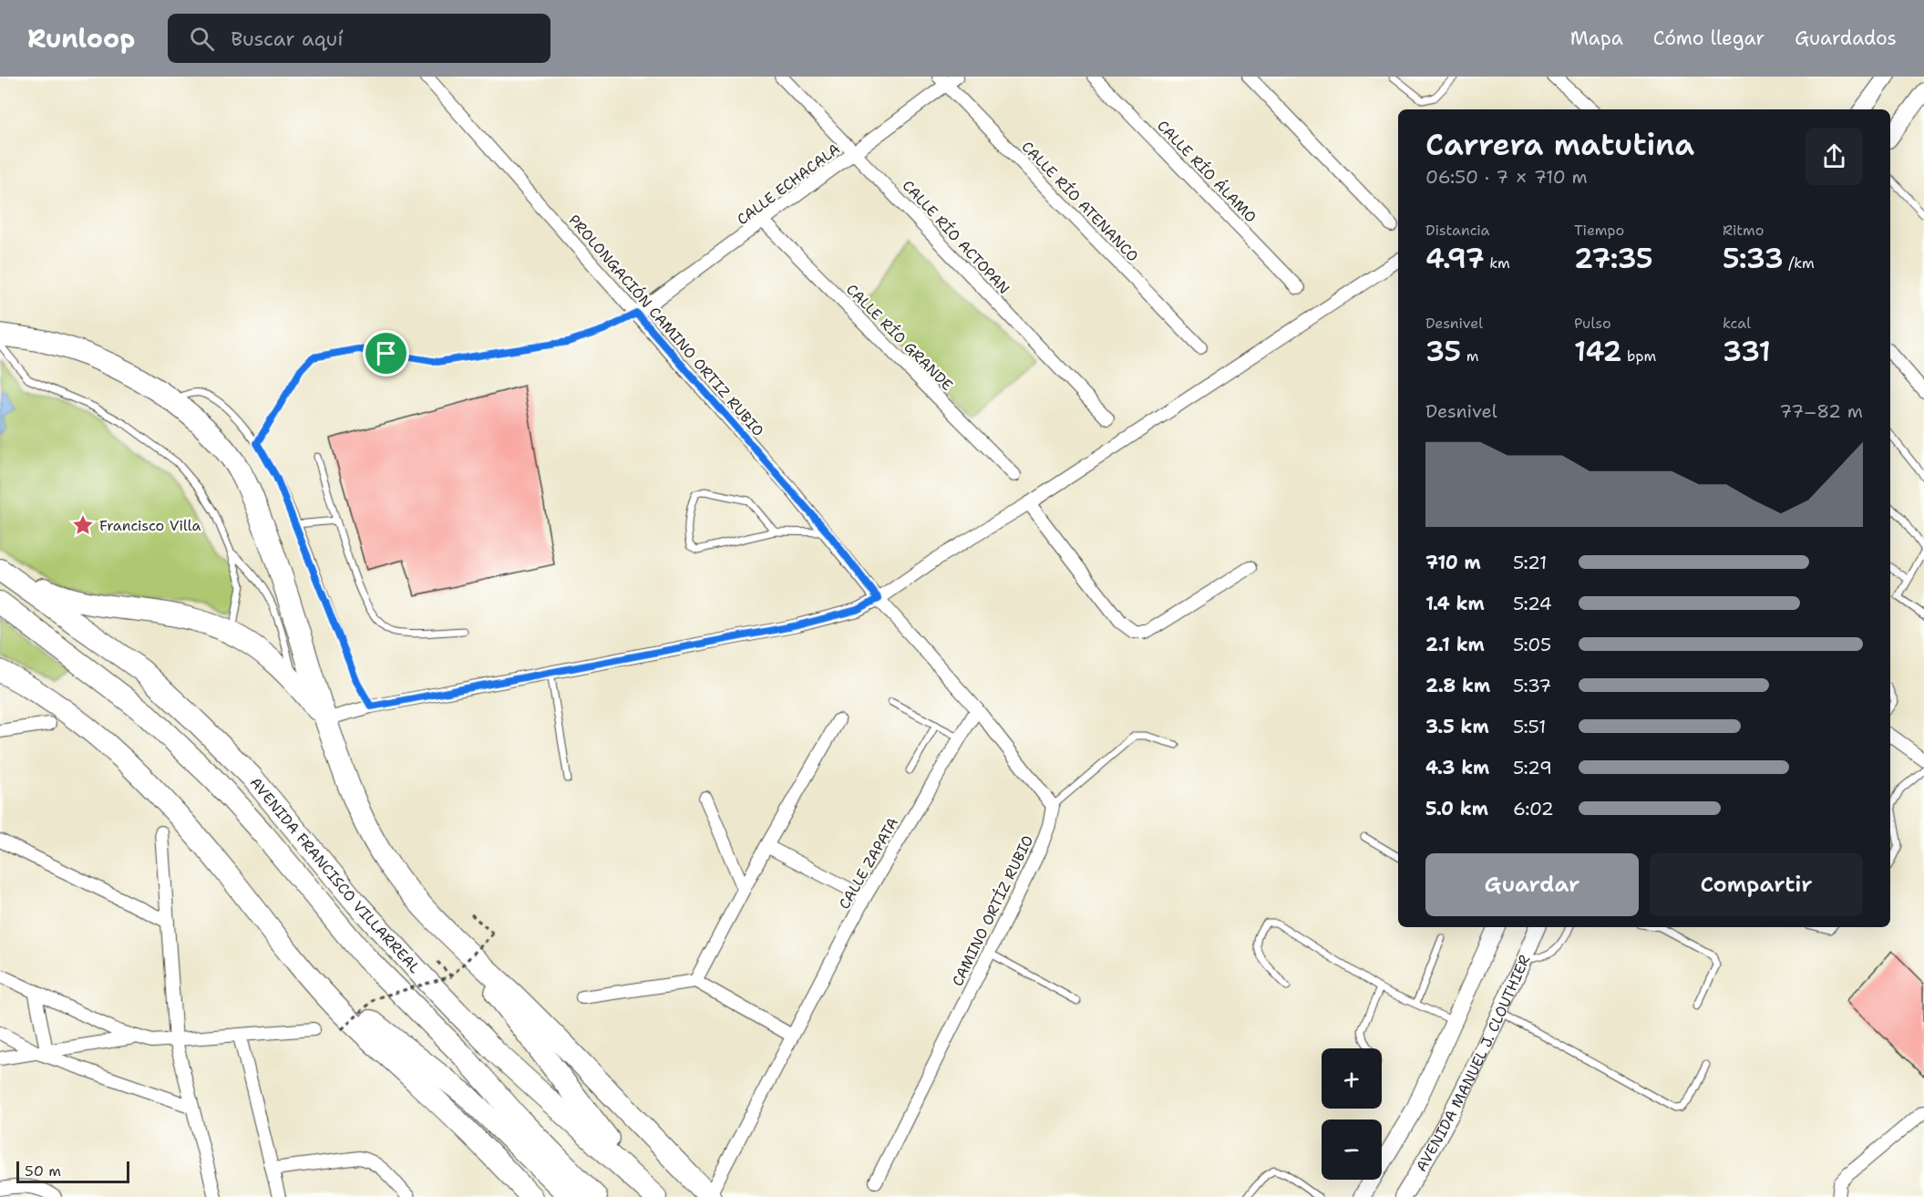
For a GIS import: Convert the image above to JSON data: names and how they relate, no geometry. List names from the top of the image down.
{
  "streets": {
    "highway": ["AVENIDA FRANCISCO VILLARREAL"],
    "main road": ["AVENIDA MANUEL J. CLOUTHIER"],
    "street": [
      "CALLE RÍO ÁLAMO",
      "CALLE ECHACALA",
      "CALLE RÍO ATENANCO",
      "CALLE RÍO ACTOPAN",
      "PROLONGACIÓN CAMINO ORTIZ RUBIO",
      "CALLE RÍO GRANDE",
      "CALLE ZAPATA",
      "CAMINO ORTÍZ RUBIO"
    ]
  },
  "crossings": [
    ["CALLE ECHACALA", "CALLE RÍO ATENANCO"],
    ["CALLE ECHACALA", "CALLE RÍO ACTOPAN"],
    ["CALLE ECHACALA", "PROLONGACIÓN CAMINO ORTIZ RUBIO"],
    ["CALLE ECHACALA", "CALLE RÍO GRANDE"]
  ],
  "places": {
    "place": ["Francisco Villa"]
  },
  "scale_bar": "50 m",
  "page": {
    "header": "Runloop",
    "search": "Buscar aquí",
    "nav": ["Mapa", "Cómo llegar", "Guardados"],
    "heading": ["Carrera matutina", "06:50 · 7 × 710 m"],
    "stats": [
      ["Distancia", "4.97 km"],
      ["Tiempo", "27:35"],
      ["Ritmo", "5:33 /km"],
      ["Desnivel", "35 m"],
      ["Pulso", "142 bpm"],
      ["kcal", "331"]
    ],
    "chart": ["Desnivel", "77–82 m"],
    "list": [
      {
        "name": "710 m",
        "note": "5:21"
      },
      {
        "name": "1.4 km",
        "note": "5:24"
      },
      {
        "name": "2.1 km",
        "note": "5:05"
      },
      {
        "name": "2.8 km",
        "note": "5:37"
      },
      {
        "name": "3.5 km",
        "note": "5:51"
      },
      {
        "name": "4.3 km",
        "note": "5:29"
      },
      {
        "name": "5.0 km",
        "note": "6:02"
      }
    ],
    "buttons": ["Guardar", "Compartir"],
    "map_buttons": ["+", "−"],
    "scale": "50 m"
  }
}
